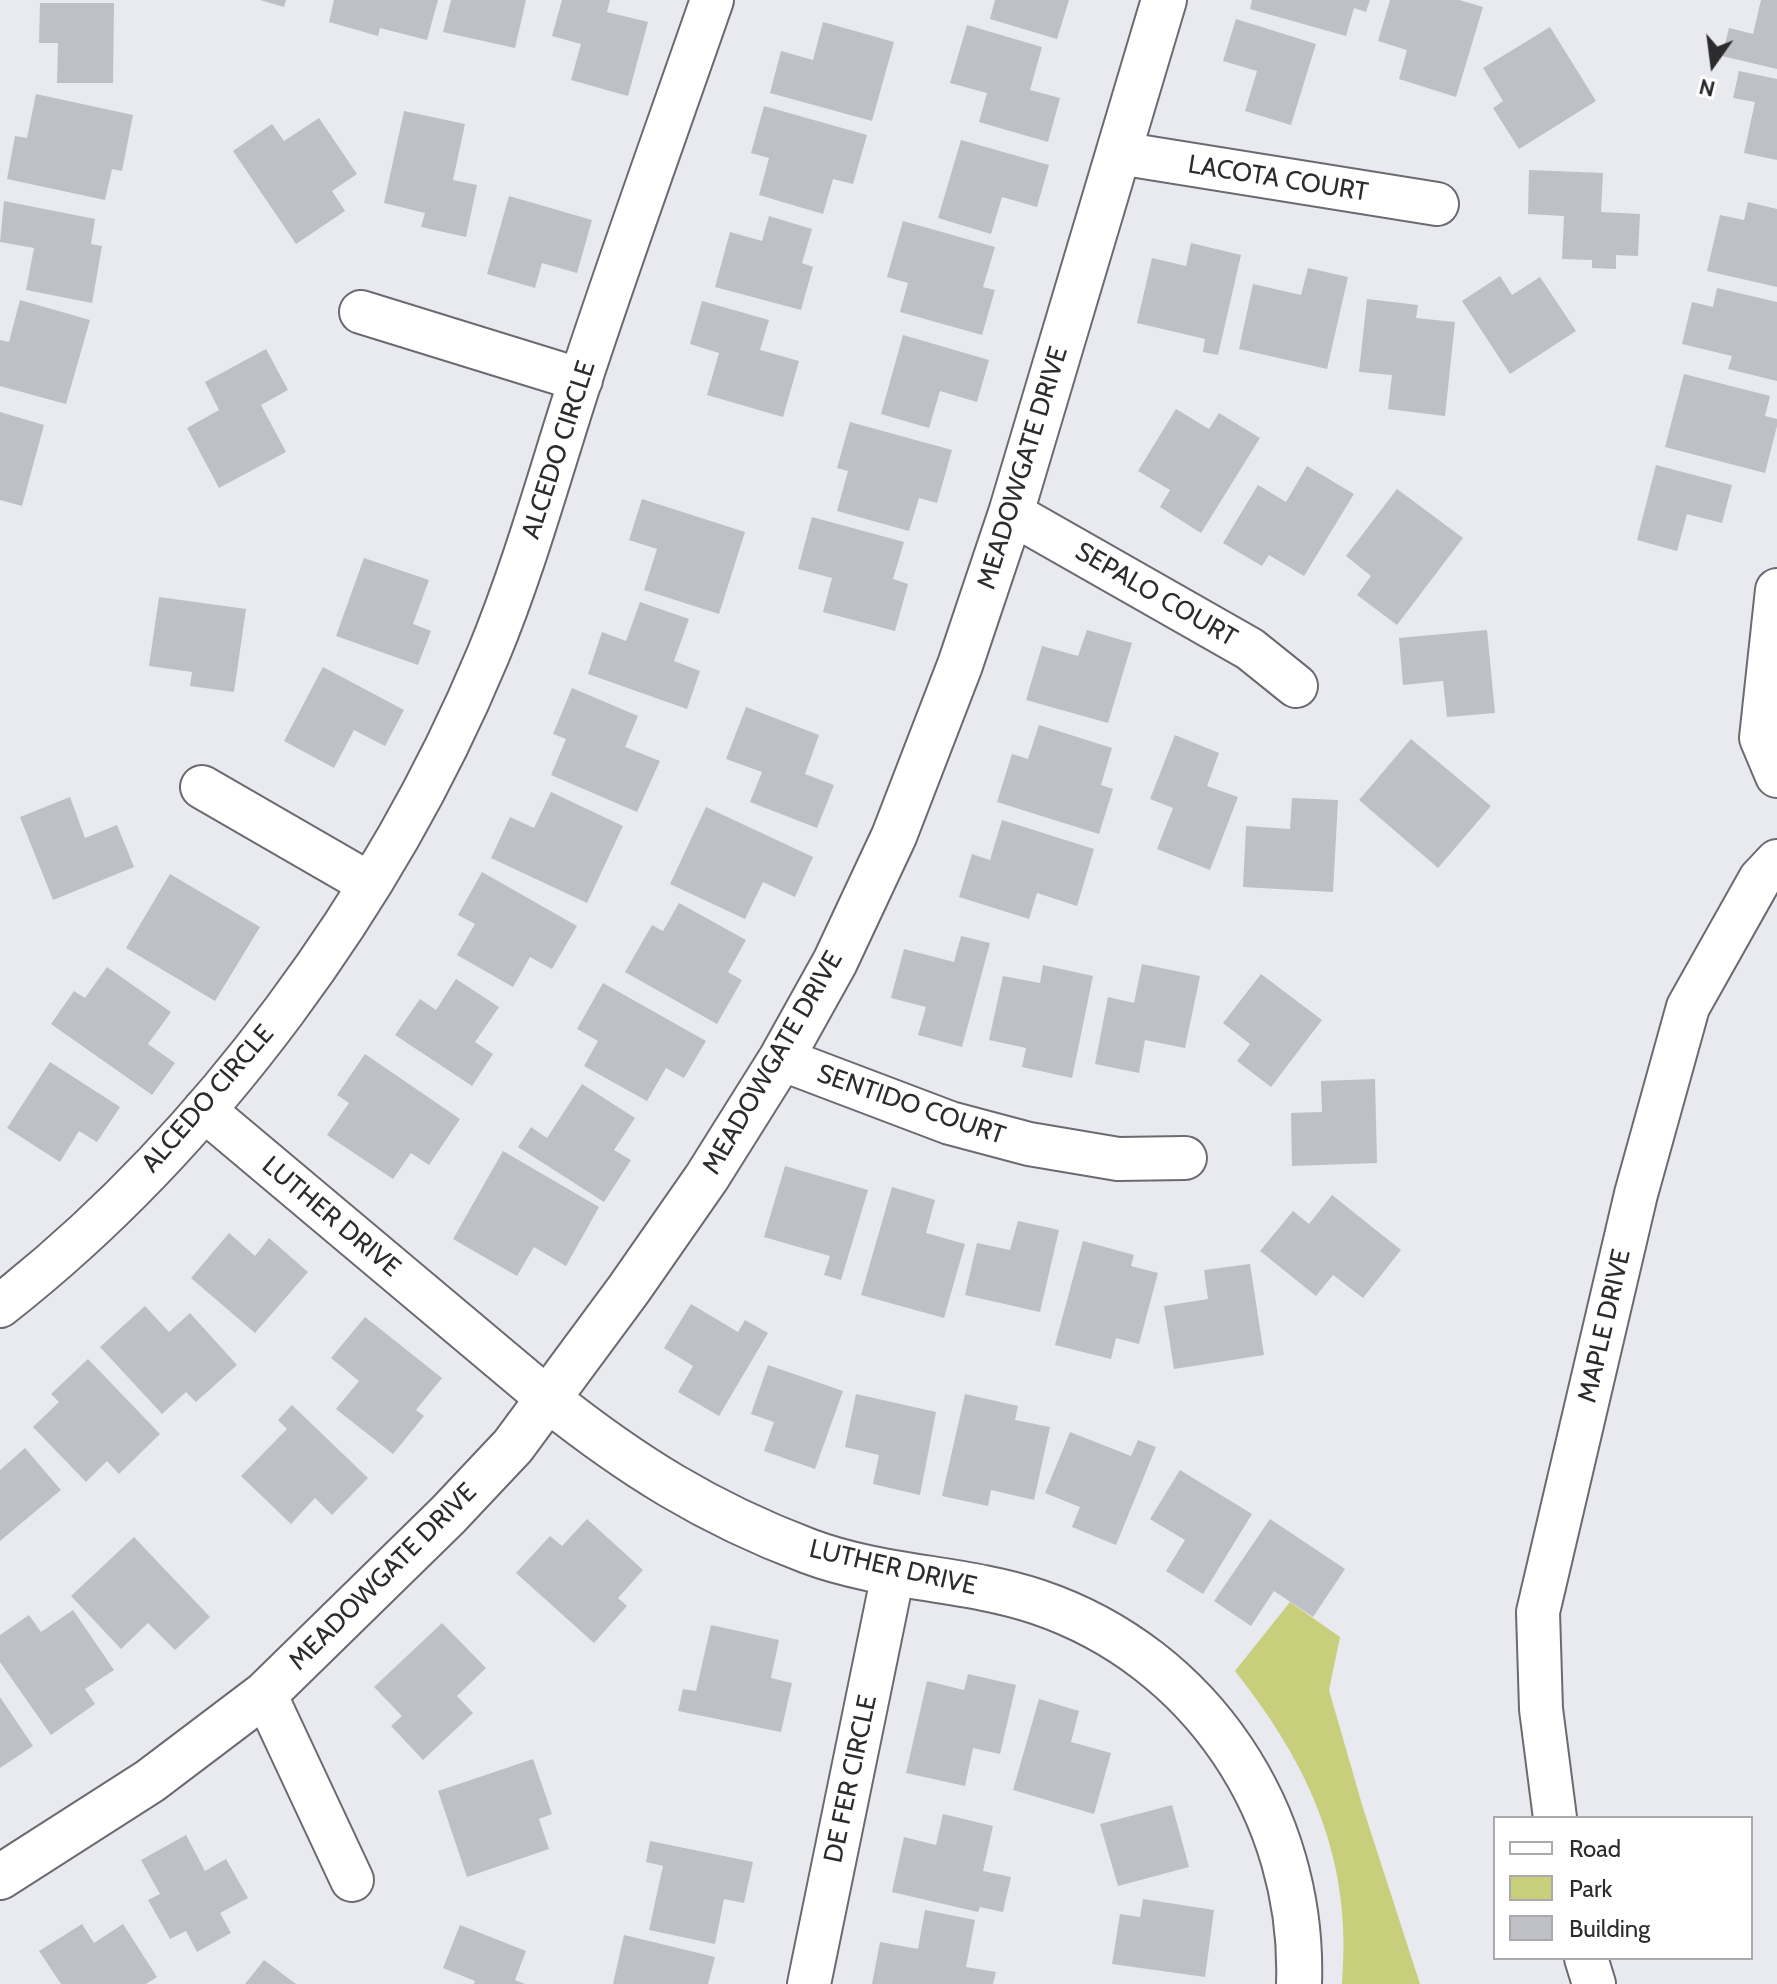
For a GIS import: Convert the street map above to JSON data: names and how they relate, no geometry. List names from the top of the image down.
{
  "streets": {
    "street": [
      "LACOTA COURT",
      "ALCEDO CIRCLE",
      "MEADOWGATE DRIVE",
      "SEPALO COURT",
      "SENTIDO COURT",
      "LUTHER DRIVE",
      "MAPLE DRIVE",
      "DE FER CIRCLE"
    ]
  },
  "crossings": [
    ["LACOTA COURT", "MEADOWGATE DRIVE"],
    ["ALCEDO CIRCLE", "LUTHER DRIVE"],
    ["MEADOWGATE DRIVE", "SEPALO COURT"],
    ["MEADOWGATE DRIVE", "SENTIDO COURT"],
    ["MEADOWGATE DRIVE", "LUTHER DRIVE"],
    ["LUTHER DRIVE", "DE FER CIRCLE"]
  ],
  "legend": ["Road", "Park", "Building"],
  "north": "bottom"
}
